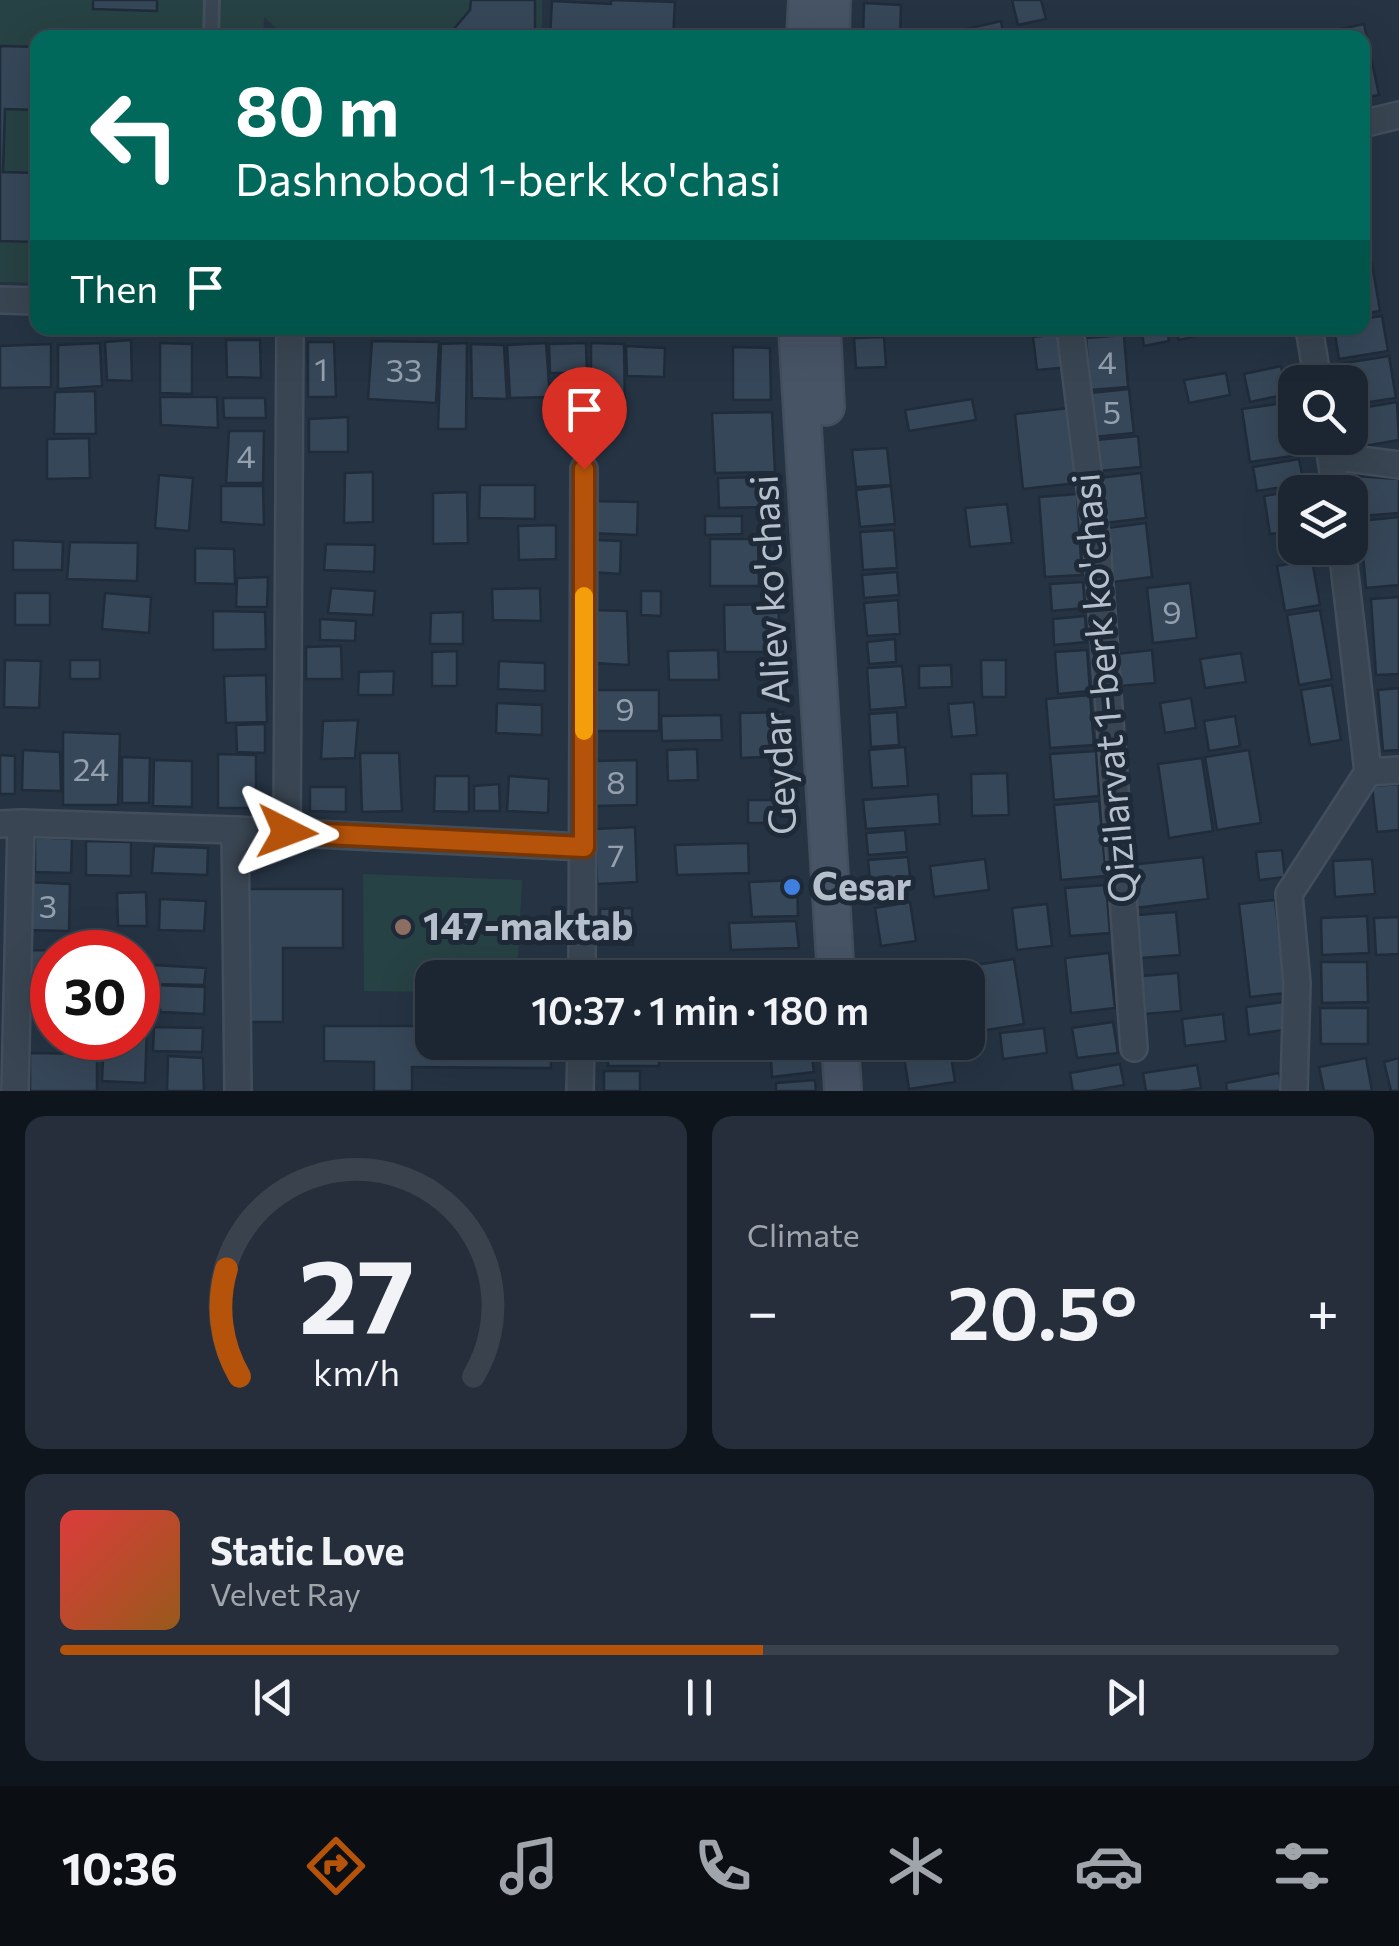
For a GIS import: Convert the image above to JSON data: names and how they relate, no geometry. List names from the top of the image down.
{
  "streets": {
    "main road": ["Geydar Aliev ko'chasi"],
    "street": ["Qizilarvat 1-berk ko'chasi"]
  },
  "places": ["Cesar", "147-maktab"],
  "house_numbers": [
    "4",
    "1",
    "33",
    "5",
    "4",
    "9",
    "9",
    "24",
    "8",
    "7",
    "3"
  ],
  "page": {
    "turn": ["80 m", "Dashnobod 1-berk ko'chasi"],
    "then": "Then",
    "limit": "30",
    "trip": "10:37 · 1 min · 180 m",
    "tile": "Climate",
    "heat": ["−", "20.5°", "+"],
    "song": ["Static Love", "Velvet Ray"],
    "tabs": "10:36",
    "gauge": ["27", "km/h"]
  }
}
